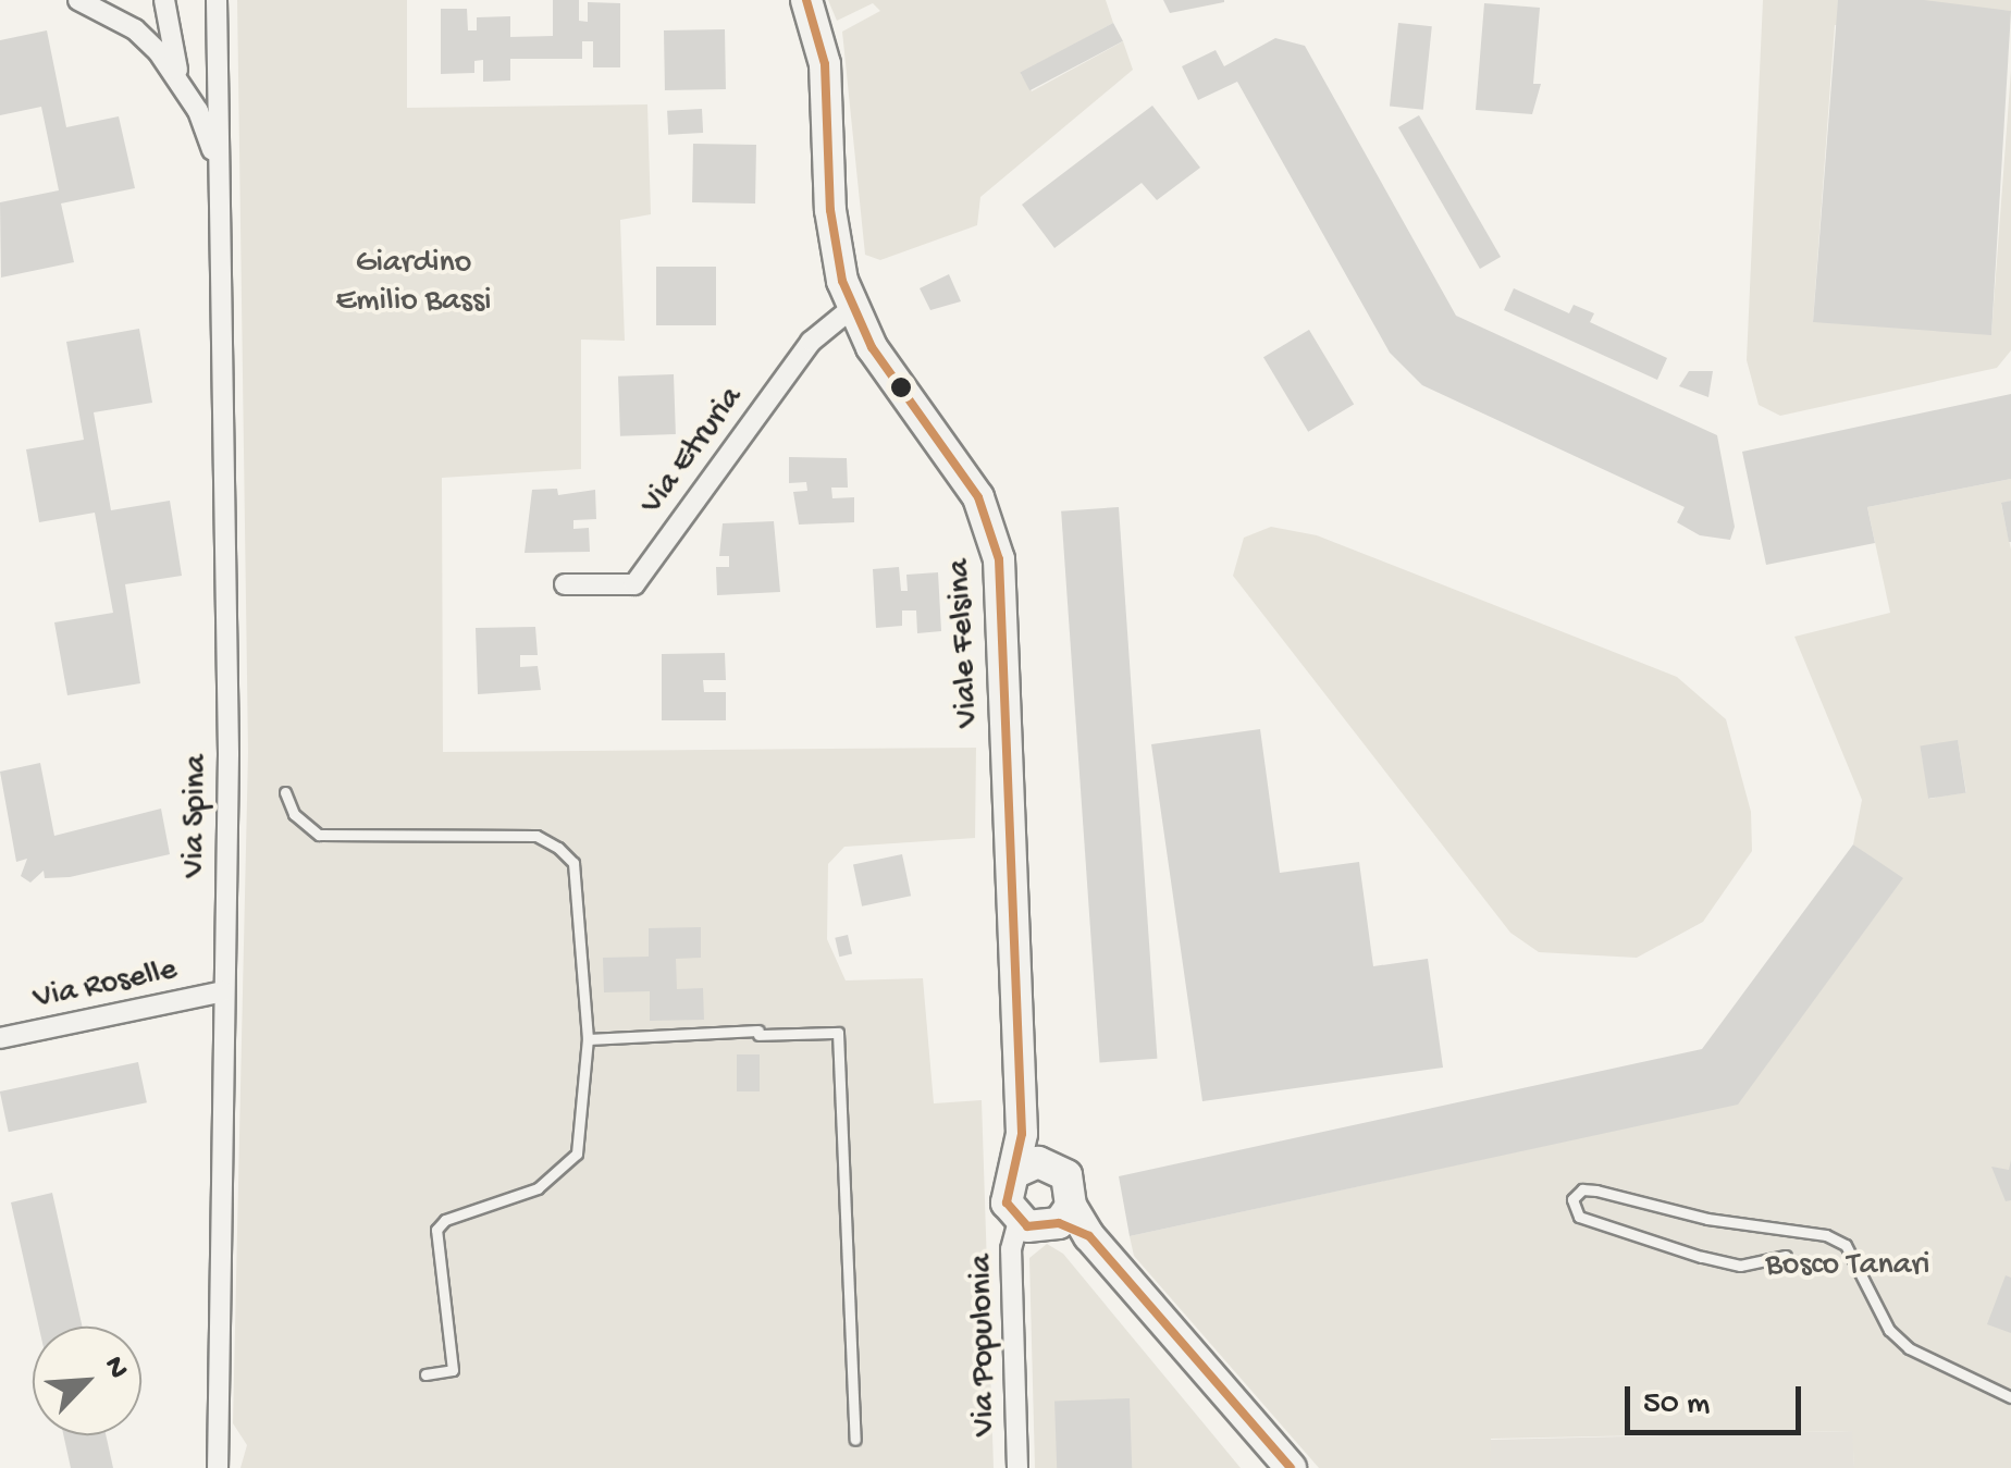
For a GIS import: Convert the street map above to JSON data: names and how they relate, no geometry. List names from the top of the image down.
{
  "streets": {
    "street": [
      "Via Etruria",
      "Viale Felsina",
      "Via Spina",
      "Via Roselle",
      "Via Populonia"
    ]
  },
  "crossings": [
    ["Via Etruria", "Viale Felsina"],
    ["Viale Felsina", "Via Populonia"],
    ["Via Spina", "Via Roselle"]
  ],
  "parks": ["Giardino Emilio Bassi", "Bosco Tanari"],
  "scale_bar": "50 m",
  "north": "top right"
}
